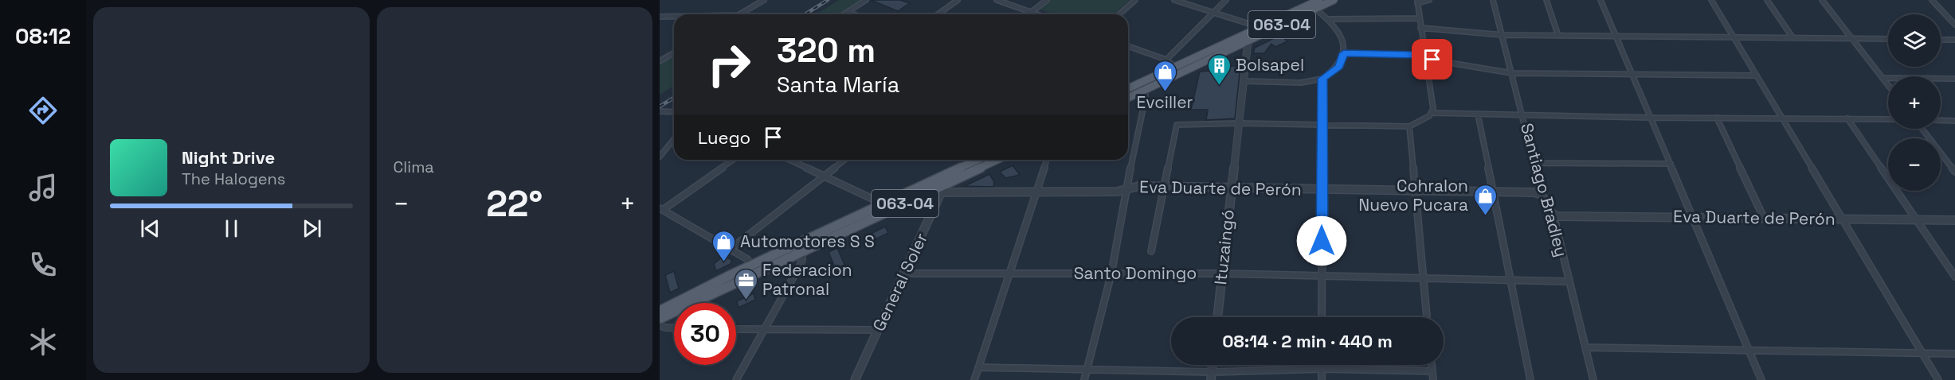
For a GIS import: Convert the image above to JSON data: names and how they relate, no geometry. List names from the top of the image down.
{
  "streets": {
    "main road": ["063-04"],
    "street": [
      "Eva Duarte de Perón",
      "Santiago Bradley",
      "Ituzaingó",
      "Santo Domingo",
      "General Soler"
    ]
  },
  "crossings": [
    ["063-04", "Eva Duarte de Perón"],
    ["063-04", "Ituzaingó"],
    ["063-04", "General Soler"],
    ["Eva Duarte de Perón", "Santiago Bradley"],
    ["Eva Duarte de Perón", "Ituzaingó"],
    ["Eva Duarte de Perón", "General Soler"],
    ["Santiago Bradley", "Santo Domingo"],
    ["Ituzaingó", "Santo Domingo"],
    ["Santo Domingo", "General Soler"]
  ],
  "places": {
    "building": ["Bolsapel"],
    "shop": ["Evciller", "Cohralon Nuevo Pucara", "Automotores S S"],
    "office": ["Federacion Patronal"]
  },
  "page": {
    "tabs": "08:12",
    "tile": "Clima",
    "map_buttons": ["+", "−"],
    "turn": ["320 m", "Santa María"],
    "then": "Luego",
    "song": ["Night Drive", "The Halogens"],
    "heat": ["−", "22°", "+"],
    "limit": "30",
    "trip": "08:14 · 2 min · 440 m"
  }
}
